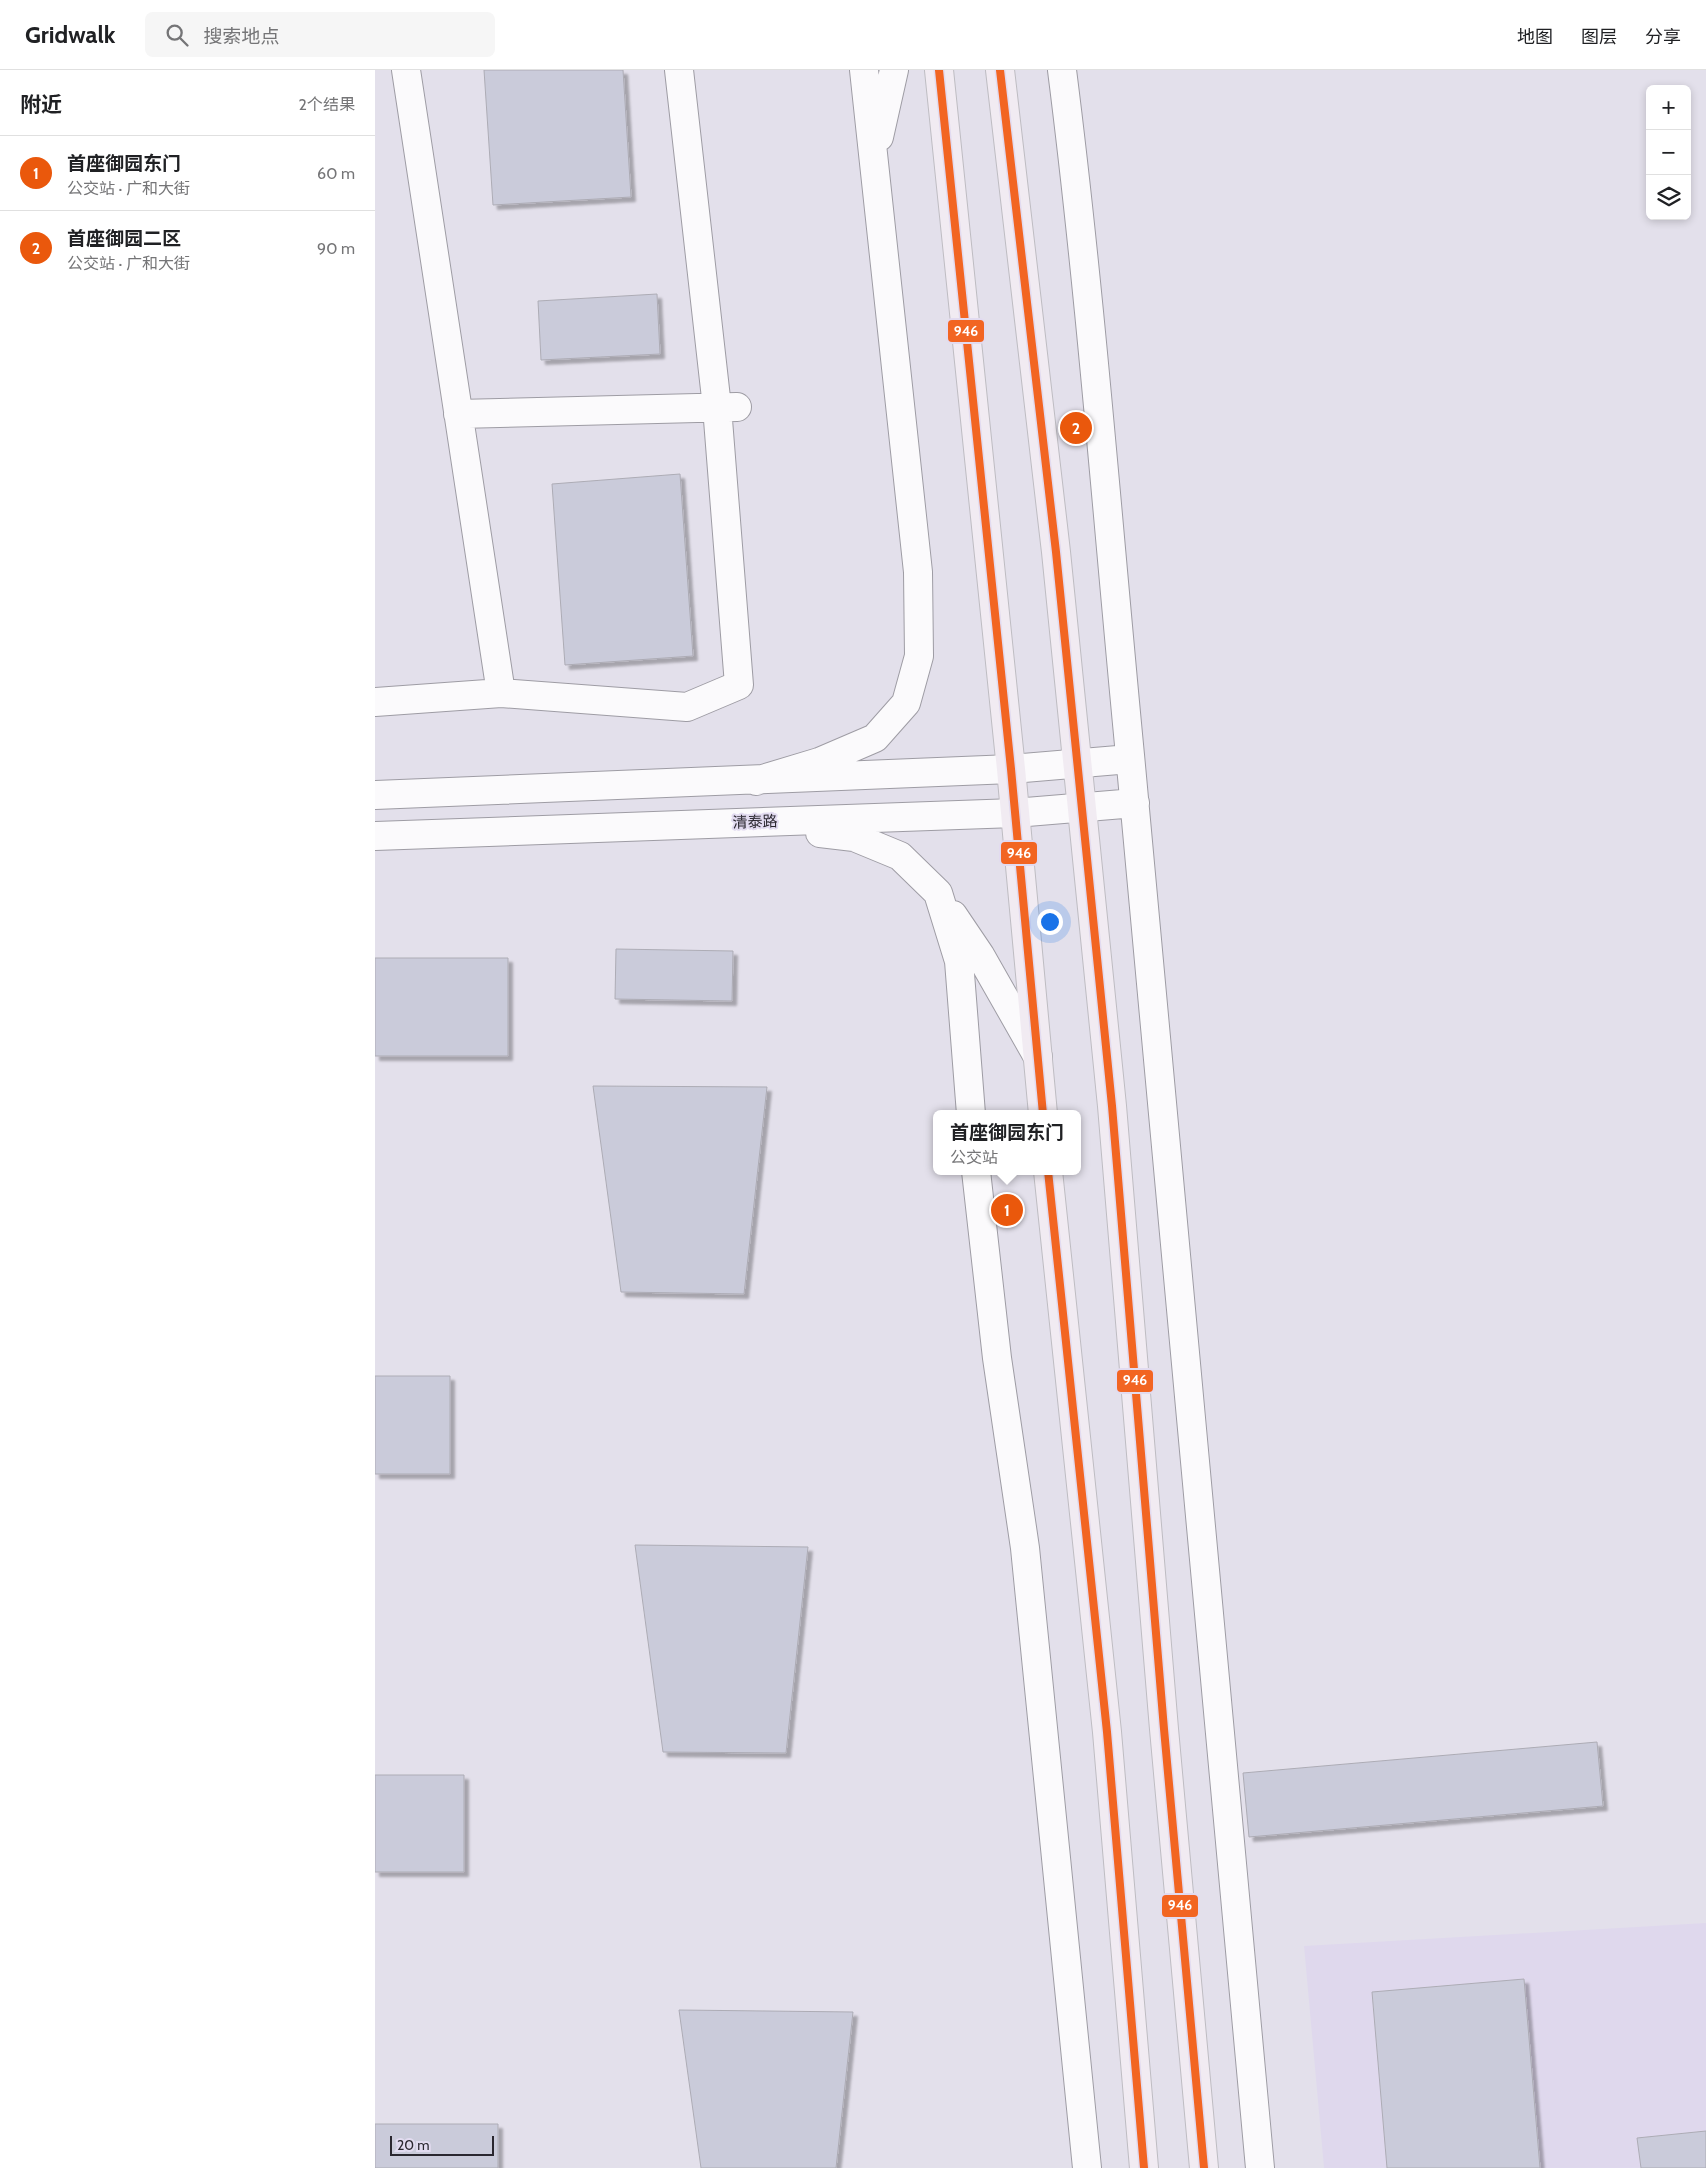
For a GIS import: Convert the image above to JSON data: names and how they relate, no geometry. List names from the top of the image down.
{
  "streets": {
    "street": ["清泰路"]
  },
  "lines": ["transit line 946"],
  "scale_bar": "20 m",
  "page": {
    "header": "Gridwalk",
    "search": "搜索地点",
    "nav": ["地图", "图层", "分享"],
    "heading": ["附近", "2个结果"],
    "map_buttons": ["+", "−"],
    "list": [
      {
        "mark": "1",
        "name": "首座御园东门",
        "note": "公交站 · 广和大街",
        "value": "60 m"
      },
      {
        "mark": "2",
        "name": "首座御园二区",
        "note": "公交站 · 广和大街",
        "value": "90 m"
      }
    ],
    "pins": ["2", "1"],
    "popup": ["首座御园东门", "公交站"],
    "scale": "20 m"
  }
}
